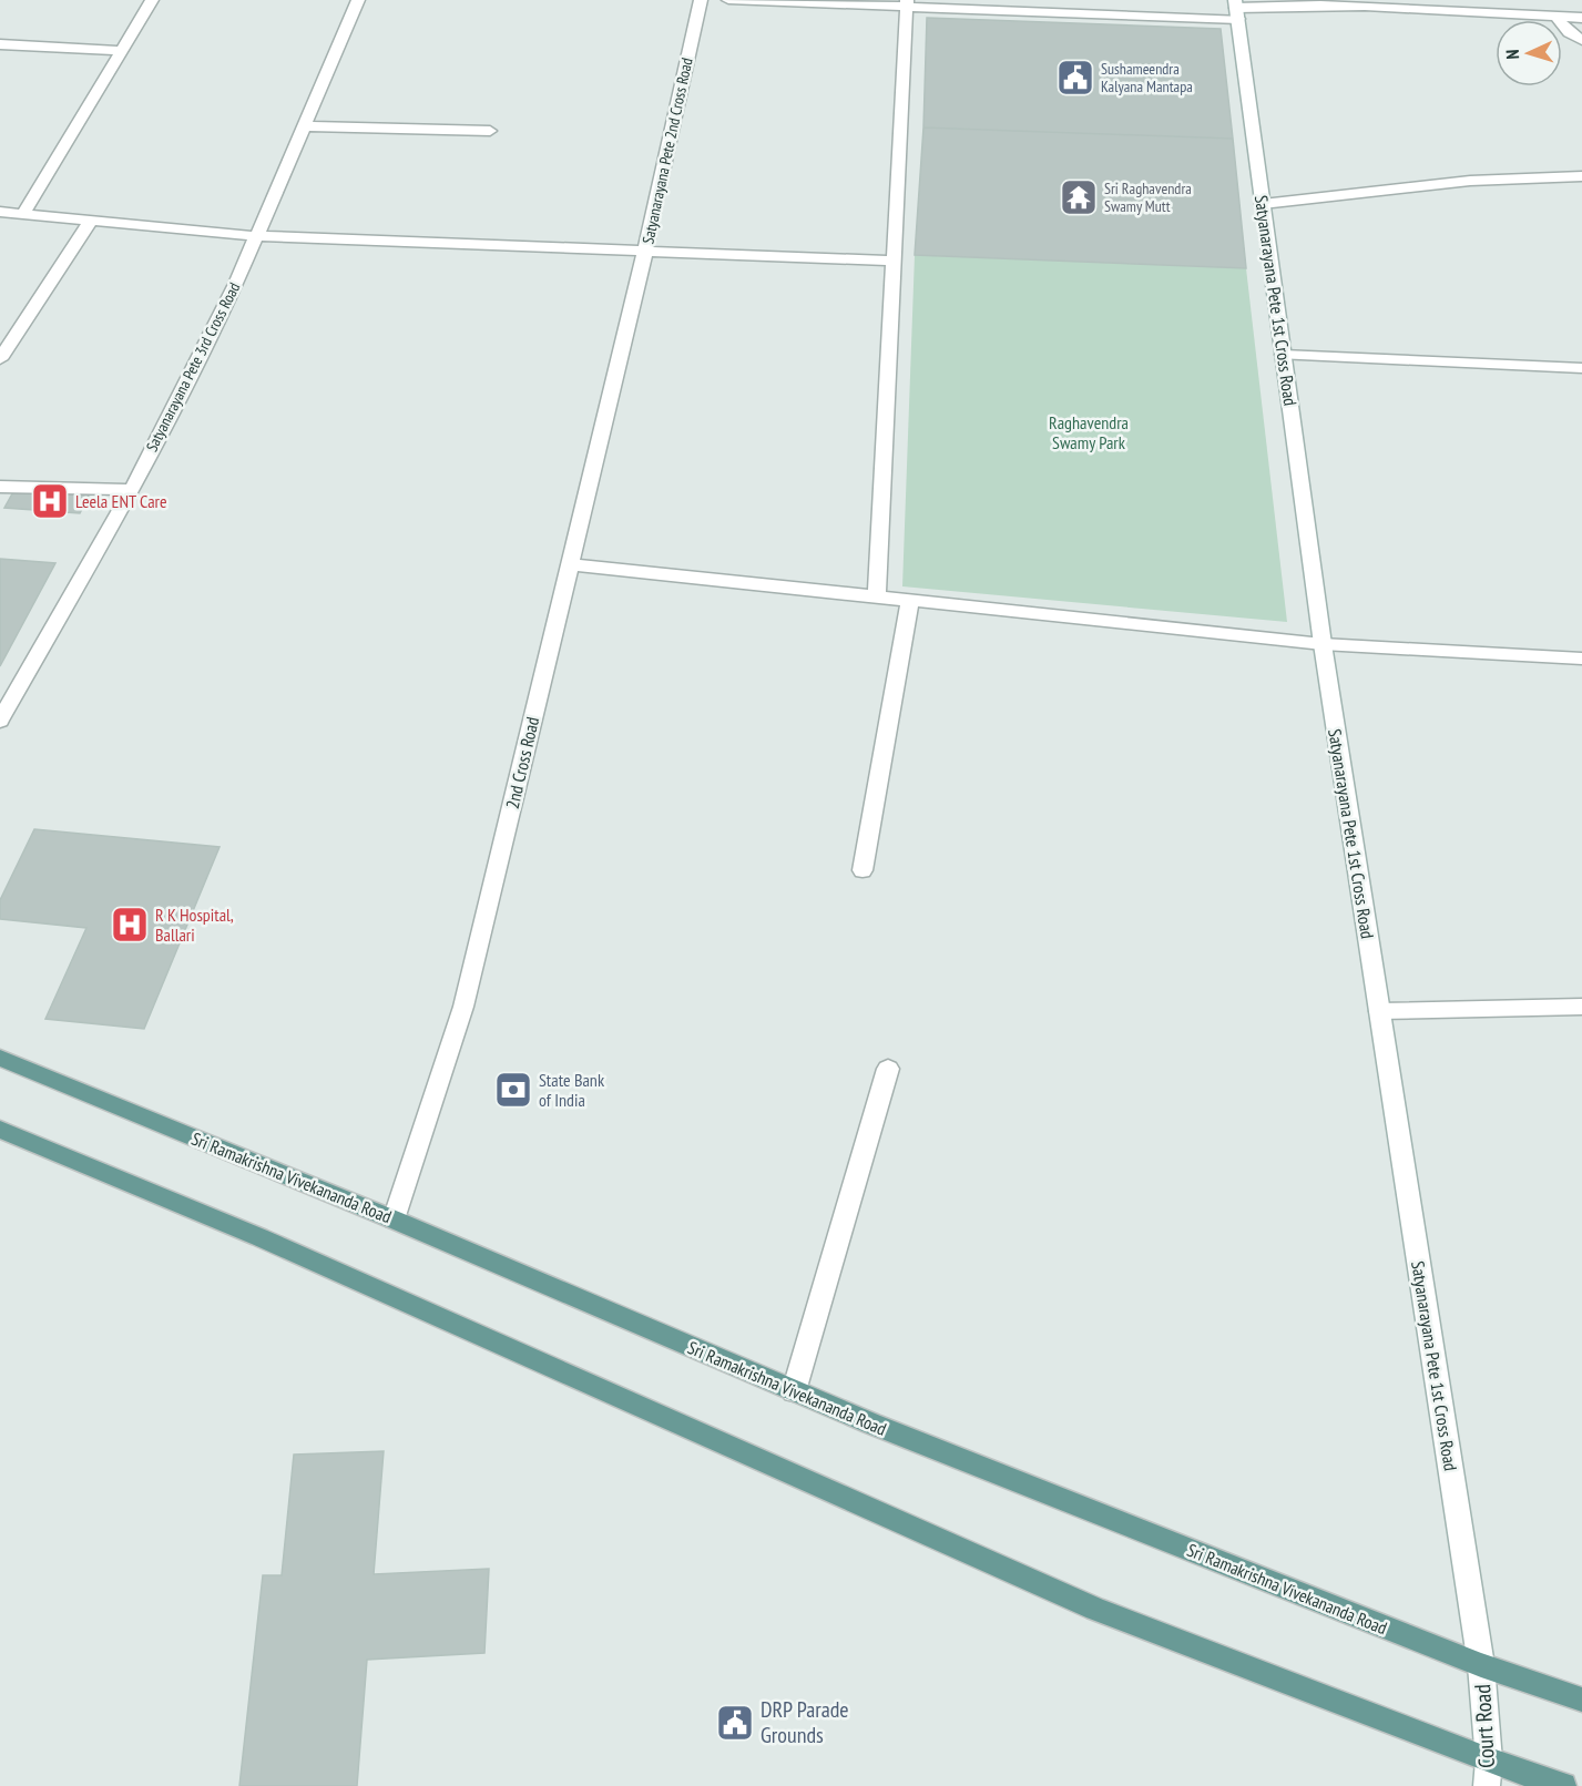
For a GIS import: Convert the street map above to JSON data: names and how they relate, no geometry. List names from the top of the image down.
{
  "streets": {
    "main road": ["Sri Ramakrishna Vivekananda Road"],
    "street": [
      "Satyanarayana Pete 2nd Cross Road",
      "Satyanarayana Pete 1st Cross Road",
      "Satyanarayana Pete 3rd Cross Road",
      "2nd Cross Road",
      "Court Road"
    ]
  },
  "crossings": [
    ["Satyanarayana Pete 2nd Cross Road", "2nd Cross Road"],
    ["Satyanarayana Pete 1st Cross Road", "Sri Ramakrishna Vivekananda Road"],
    ["Satyanarayana Pete 1st Cross Road", "Court Road"],
    ["2nd Cross Road", "Sri Ramakrishna Vivekananda Road"],
    ["Sri Ramakrishna Vivekananda Road", "Court Road"]
  ],
  "parks": ["Raghavendra Swamy Park"],
  "places": {
    "public building": ["Sushameendra Kalyana Mantapa", "DRP Parade Grounds"],
    "temple": ["Sri Raghavendra Swamy Mutt"],
    "hospital": ["Leela ENT Care", "R K Hospital, Ballari"],
    "bank": ["State Bank of India"]
  },
  "north": "left"
}
